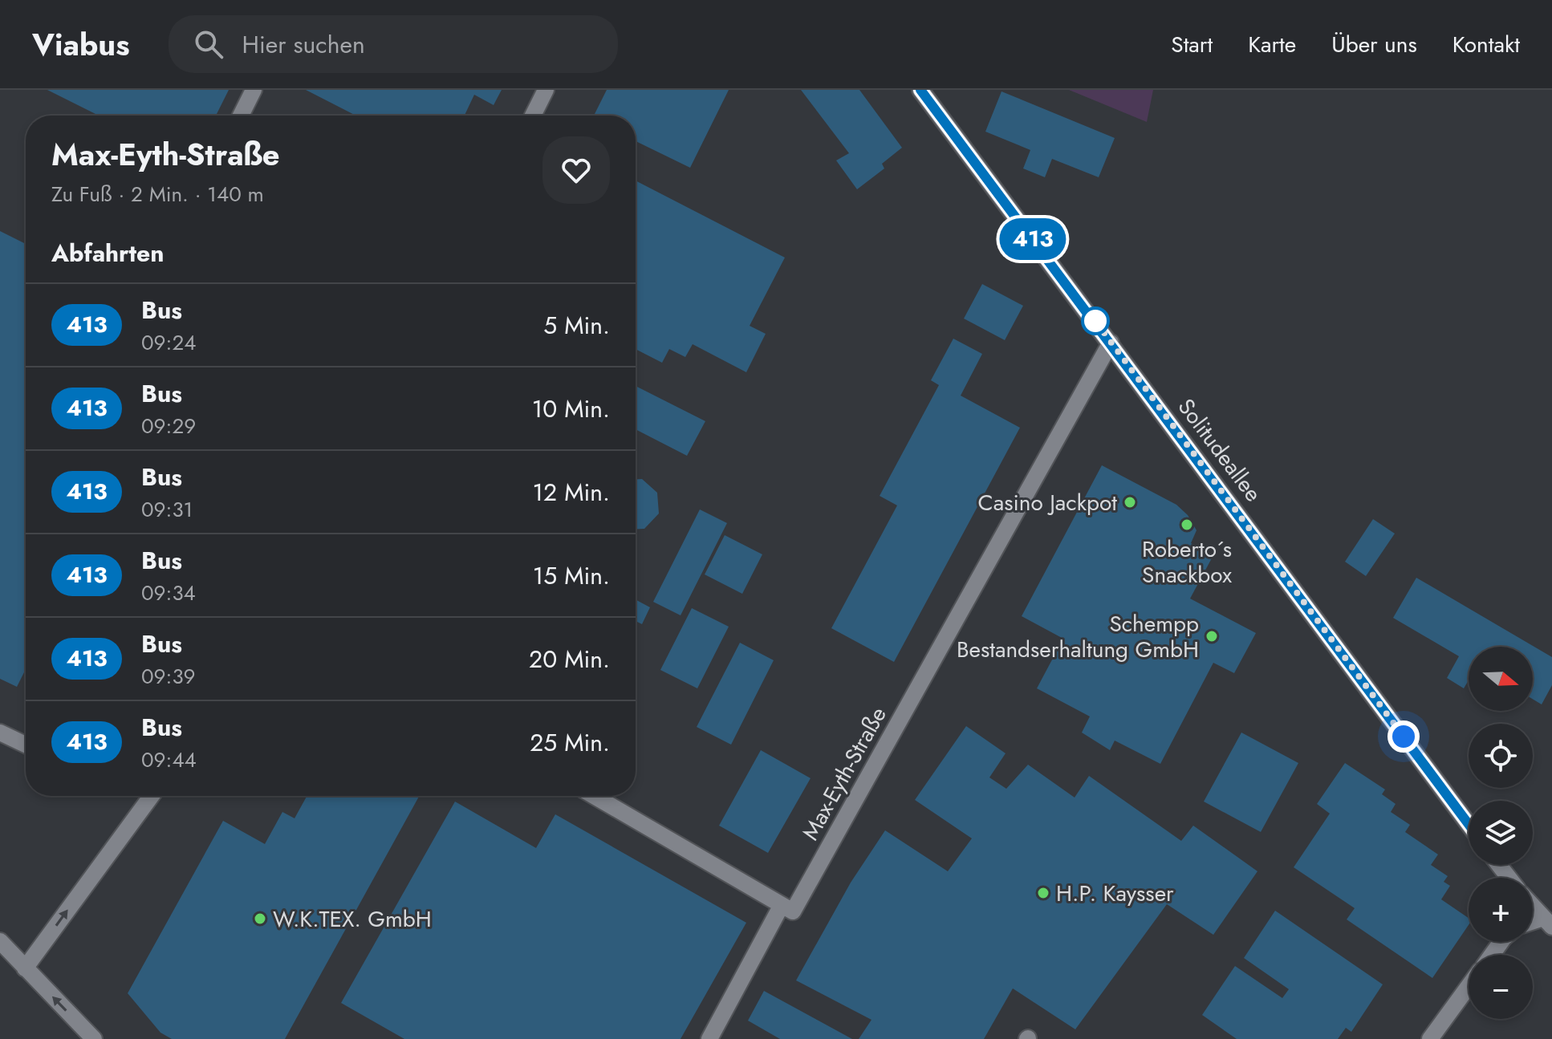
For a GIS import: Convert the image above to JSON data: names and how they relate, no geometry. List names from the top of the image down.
{
  "streets": {
    "street": ["Solitudeallee", "Max-Eyth-Straße"]
  },
  "crossings": [
    ["Solitudeallee", "Max-Eyth-Straße"]
  ],
  "places": [
    "Casino Jackpot",
    "Roberto´s Snackbox",
    "Schempp Bestandserhaltung GmbH",
    "H.P. Kaysser",
    "W.K.TEX. GmbH"
  ],
  "lines": ["bus line 413"],
  "north": "right",
  "page": {
    "header": "Viabus",
    "search": "Hier suchen",
    "nav": [
      "Start",
      "Karte",
      "Über uns",
      "Kontakt"
    ],
    "on_map": "413",
    "heading": [
      ["Max-Eyth-Straße", "Zu Fuß · 2 Min. · 140 m"],
      "Abfahrten"
    ],
    "list": [
      {
        "mark": "413",
        "name": "Bus",
        "note": "09:24",
        "value": "5 Min."
      },
      {
        "mark": "413",
        "name": "Bus",
        "note": "09:29",
        "value": "10 Min."
      },
      {
        "mark": "413",
        "name": "Bus",
        "note": "09:31",
        "value": "12 Min."
      },
      {
        "mark": "413",
        "name": "Bus",
        "note": "09:34",
        "value": "15 Min."
      },
      {
        "mark": "413",
        "name": "Bus",
        "note": "09:39",
        "value": "20 Min."
      },
      {
        "mark": "413",
        "name": "Bus",
        "note": "09:44",
        "value": "25 Min."
      }
    ],
    "map_buttons": ["+", "−"]
  }
}
